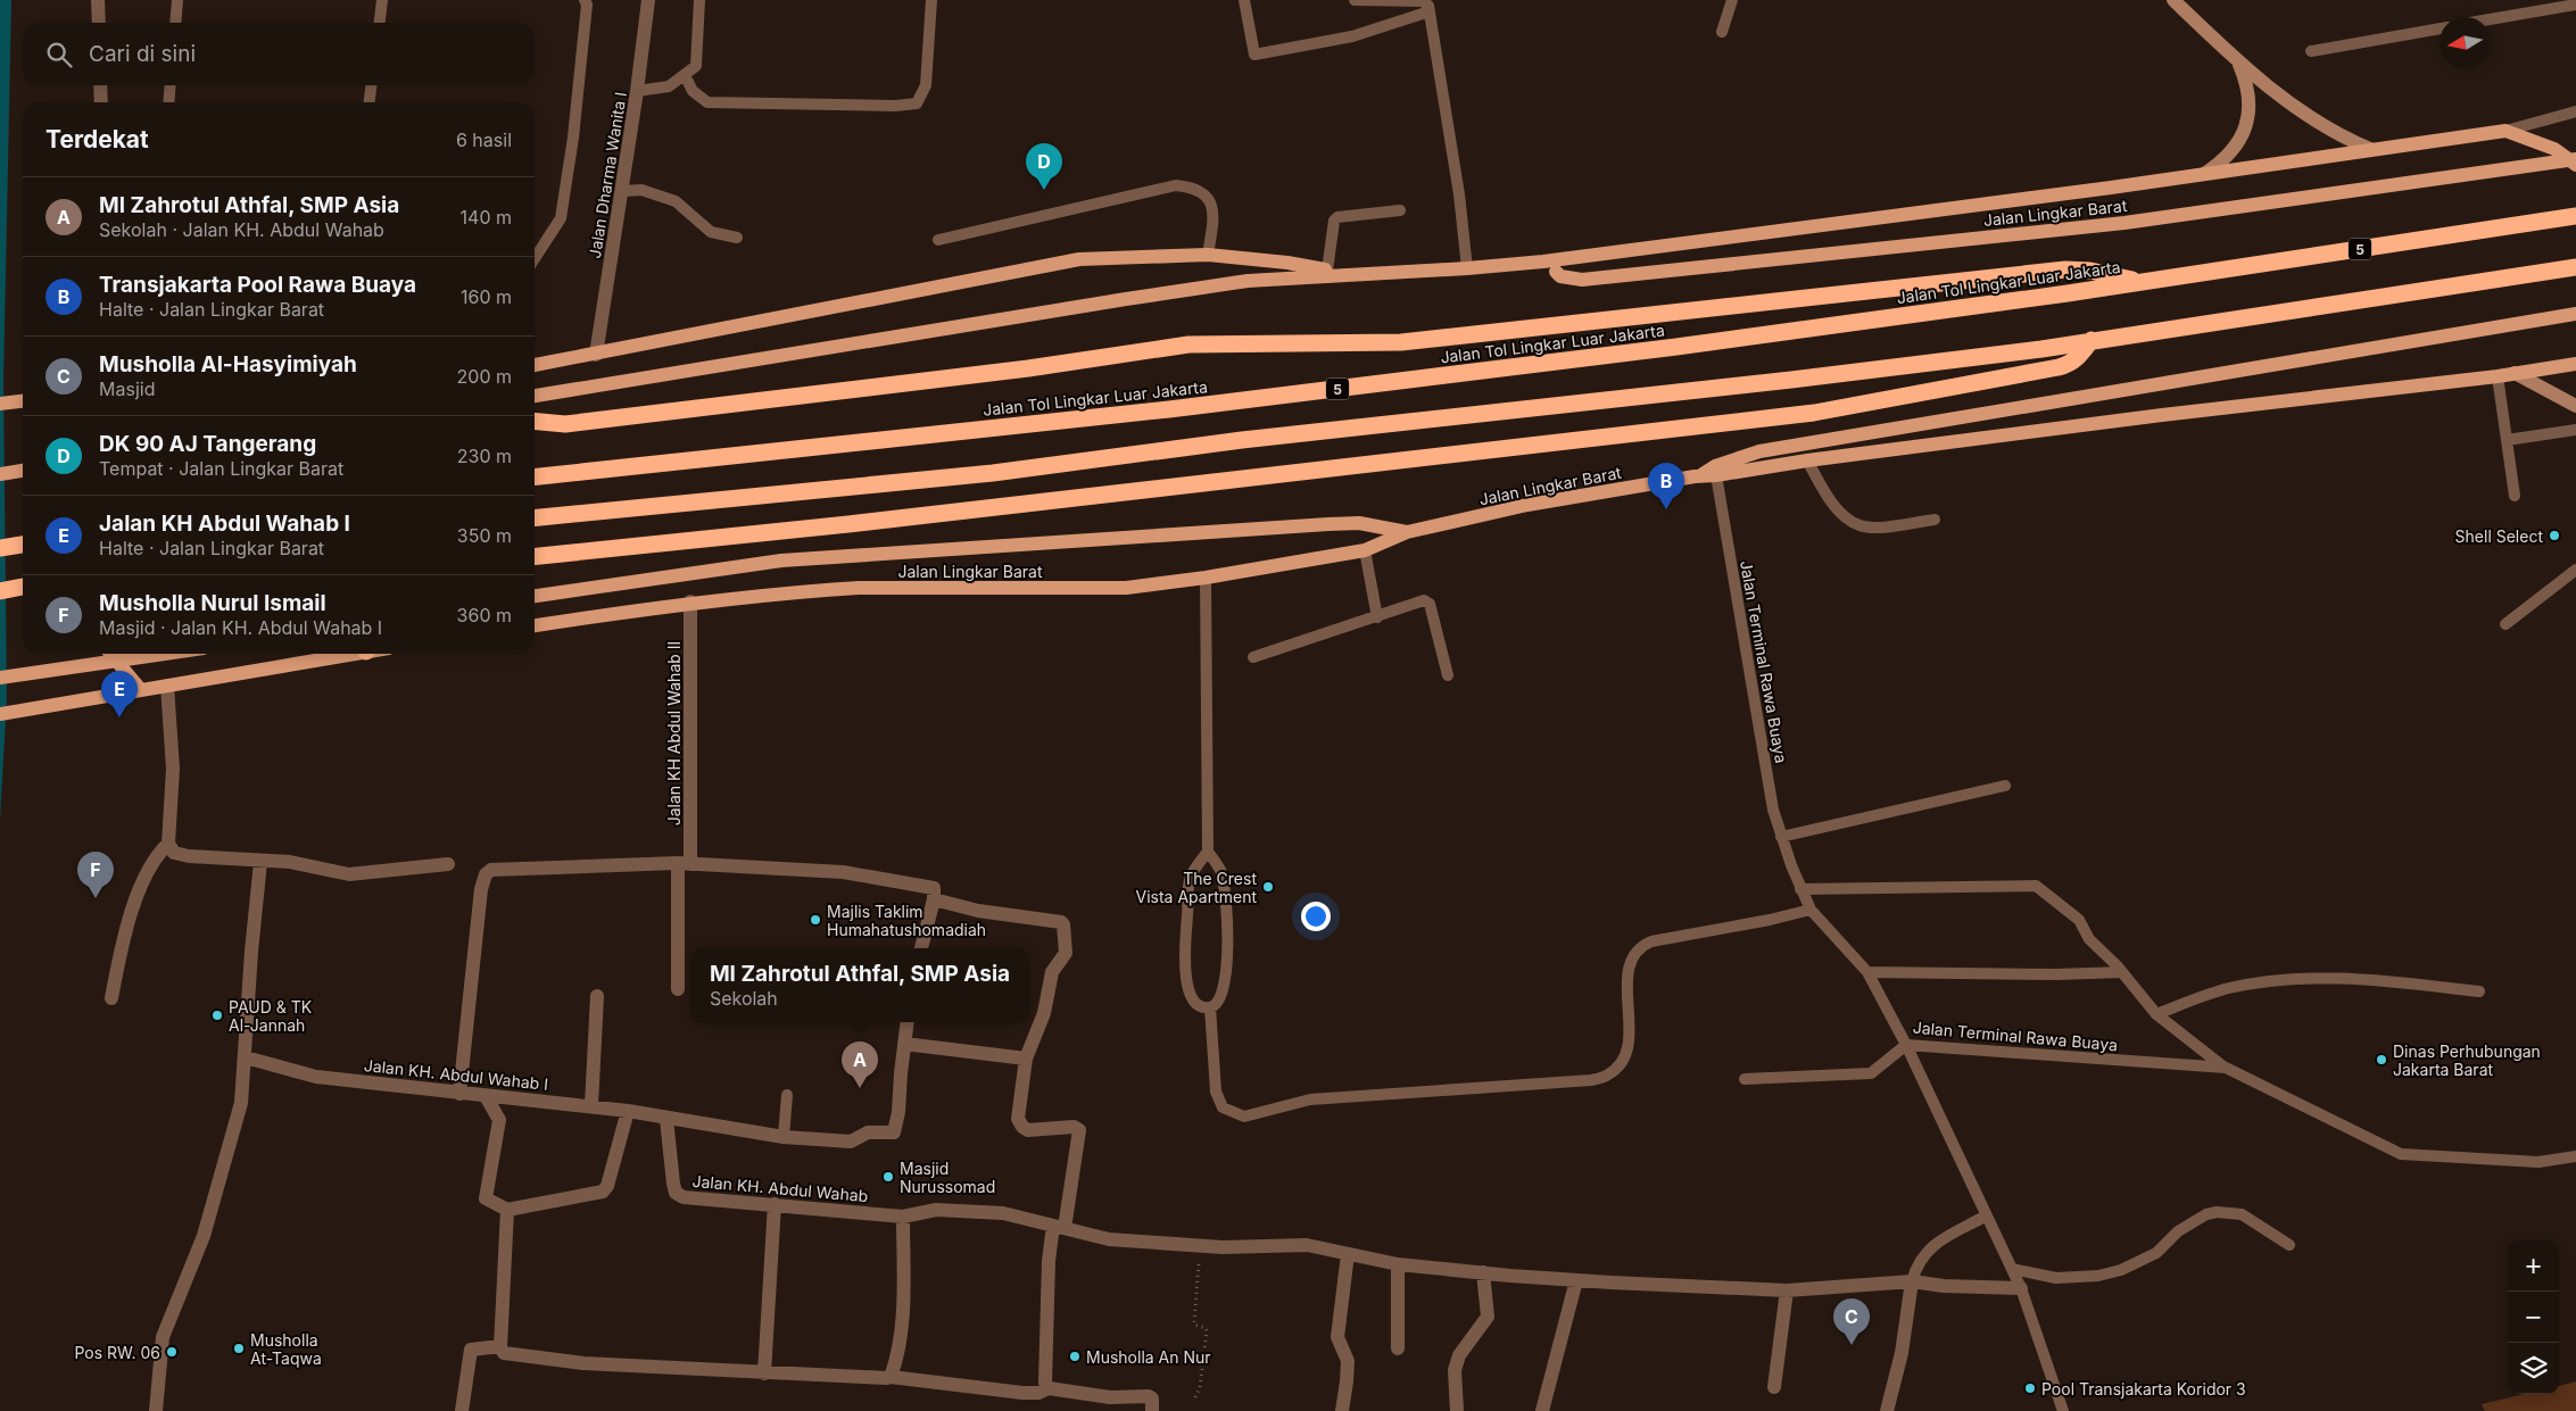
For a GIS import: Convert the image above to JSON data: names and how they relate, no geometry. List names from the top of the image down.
{
  "streets": {
    "highway": ["5", "Jalan Tol Lingkar Luar Jakarta"],
    "main road": ["Jalan Lingkar Barat"],
    "street": [
      "Jalan Dharma Wanita I",
      "Jalan KH Abdul Wahab II",
      "Jalan KH. Abdul Wahab I",
      "Jalan KH. Abdul Wahab"
    ],
    "lane": ["Jalan Terminal Rawa Buaya"]
  },
  "crossings": [
    ["Jalan Dharma Wanita I", "Jalan Lingkar Barat"],
    ["Jalan Lingkar Barat", "Jalan Terminal Rawa Buaya"],
    ["Jalan Lingkar Barat", "Jalan KH Abdul Wahab II"],
    ["Jalan KH. Abdul Wahab I", "Jalan KH. Abdul Wahab"]
  ],
  "places": [
    "Shell Select",
    "The Crest Vista Apartment",
    "Majlis Taklim Humahatushomadiah",
    "PAUD & TK Al-Jannah",
    "Dinas Perhubungan Jakarta Barat",
    "Masjid Nurussomad",
    "Musholla At-Taqwa",
    "Pos RW. 06",
    "Musholla An Nur",
    "Pool Transjakarta Koridor 3"
  ],
  "north": "left",
  "page": {
    "search": "Cari di sini",
    "heading": ["Terdekat", "6 hasil"],
    "pins": [
      "D",
      "B",
      "E",
      "F",
      "A",
      "C"
    ],
    "list": [
      {
        "mark": "A",
        "name": "MI Zahrotul Athfal, SMP Asia",
        "note": "Sekolah · Jalan KH. Abdul Wahab",
        "value": "140 m"
      },
      {
        "mark": "B",
        "name": "Transjakarta Pool Rawa Buaya",
        "note": "Halte · Jalan Lingkar Barat",
        "value": "160 m"
      },
      {
        "mark": "C",
        "name": "Musholla Al-Hasyimiyah",
        "note": "Masjid",
        "value": "200 m"
      },
      {
        "mark": "D",
        "name": "DK 90 AJ Tangerang",
        "note": "Tempat · Jalan Lingkar Barat",
        "value": "230 m"
      },
      {
        "mark": "E",
        "name": "Jalan KH Abdul Wahab I",
        "note": "Halte · Jalan Lingkar Barat",
        "value": "350 m"
      },
      {
        "mark": "F",
        "name": "Musholla Nurul Ismail",
        "note": "Masjid · Jalan KH. Abdul Wahab I",
        "value": "360 m"
      }
    ],
    "popup": ["MI Zahrotul Athfal, SMP Asia", "Sekolah"],
    "map_buttons": ["+", "−"]
  }
}
